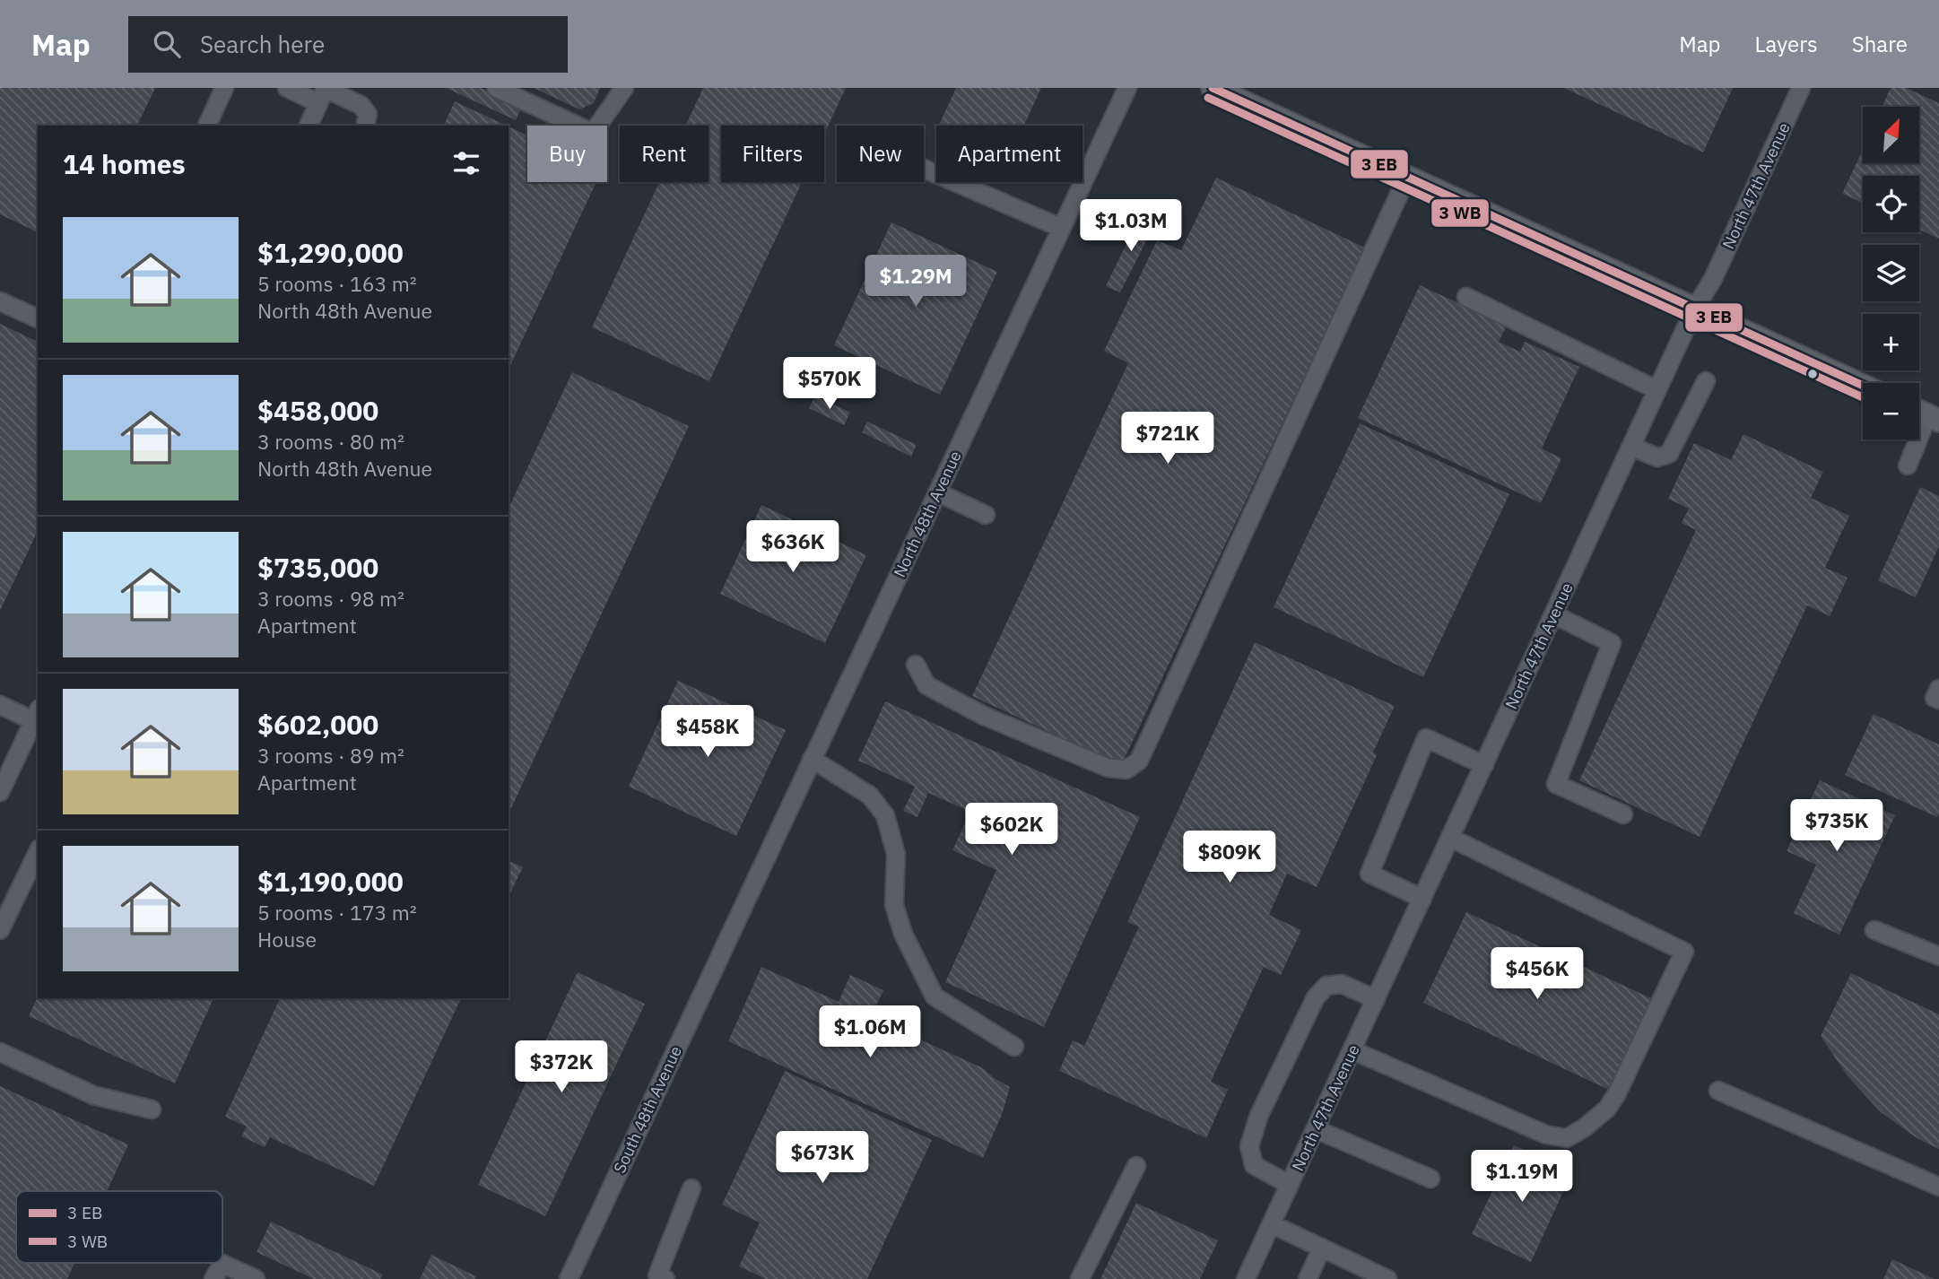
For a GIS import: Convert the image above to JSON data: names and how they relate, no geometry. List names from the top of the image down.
{
  "streets": {
    "street": ["North 47th Avenue", "North 48th Avenue", "South 48th Avenue"]
  },
  "crossings": [
    ["North 48th Avenue", "South 48th Avenue"]
  ],
  "legend": ["3 EB", "3 WB"],
  "north": "top right",
  "page": {
    "header": "Map",
    "search": "Search here",
    "nav": ["Map", "Layers", "Share"],
    "map_buttons": ["+", "−"],
    "chip": [
      "Buy",
      "Rent",
      "Filters",
      "New",
      "Apartment"
    ],
    "heading": "14 homes",
    "price": [
      "$1.03M",
      "$1.29M",
      "$570K",
      "$721K",
      "$636K",
      "$458K",
      "$735K",
      "$602K",
      "$809K",
      "$456K",
      "$1.06M",
      "$372K",
      "$673K",
      "$1.19M"
    ],
    "list": [
      {
        "name": "$1,290,000",
        "note": "5 rooms · 163 m² · North 48th Avenue"
      },
      {
        "name": "$458,000",
        "note": "3 rooms · 80 m² · North 48th Avenue"
      },
      {
        "name": "$735,000",
        "note": "3 rooms · 98 m² · Apartment"
      },
      {
        "name": "$602,000",
        "note": "3 rooms · 89 m² · Apartment"
      },
      {
        "name": "$1,190,000",
        "note": "5 rooms · 173 m² · House"
      }
    ]
  }
}
